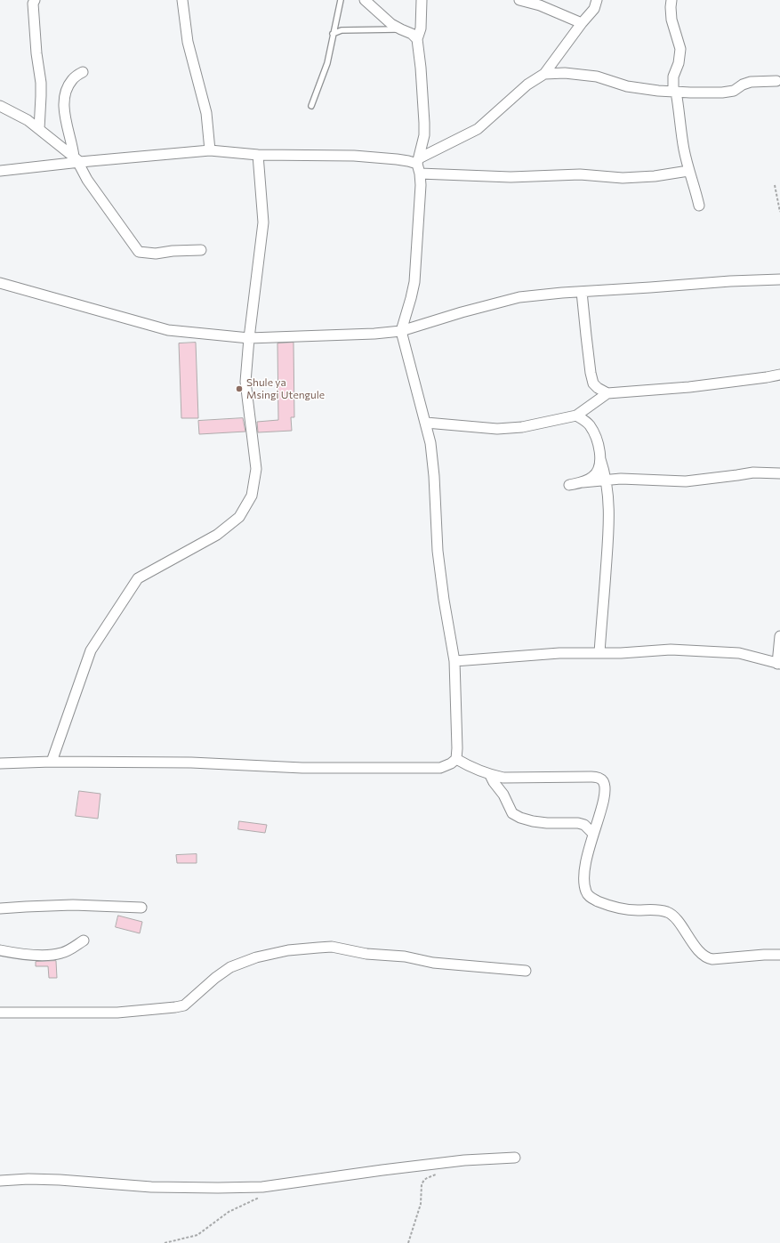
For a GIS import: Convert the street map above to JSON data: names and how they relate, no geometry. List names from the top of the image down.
{
  "places": ["Shule ya Msingi Utengule"]
}
